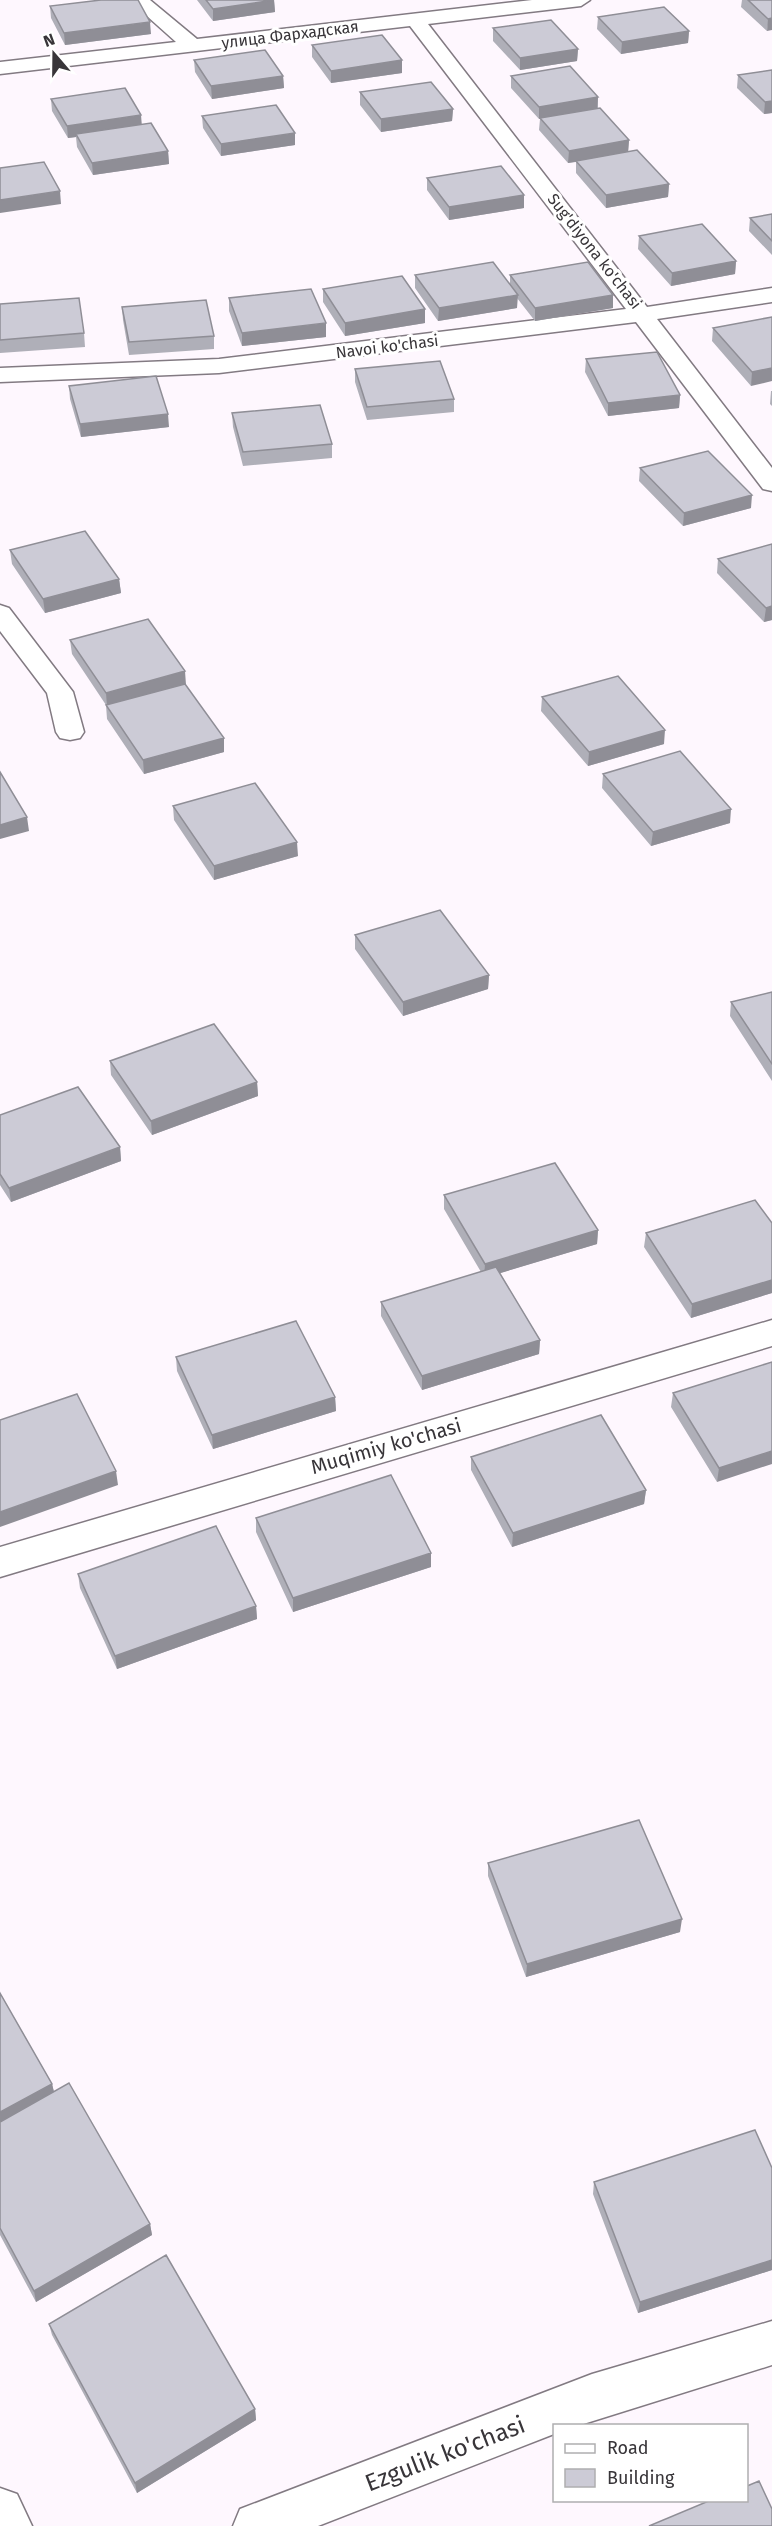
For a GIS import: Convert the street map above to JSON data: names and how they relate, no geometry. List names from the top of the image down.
{
  "streets": {
    "street": [
      "улица Фархадская",
      "Sug'diyona ko'chasi",
      "Navoi ko'chasi",
      "Muqimiy ko'chasi",
      "Ezgulik ko'chasi"
    ]
  },
  "crossings": [
    ["улица Фархадская", "Sug'diyona ko'chasi"],
    ["Sug'diyona ko'chasi", "Navoi ko'chasi"]
  ],
  "legend": ["Road", "Building"],
  "north": "top"
}
